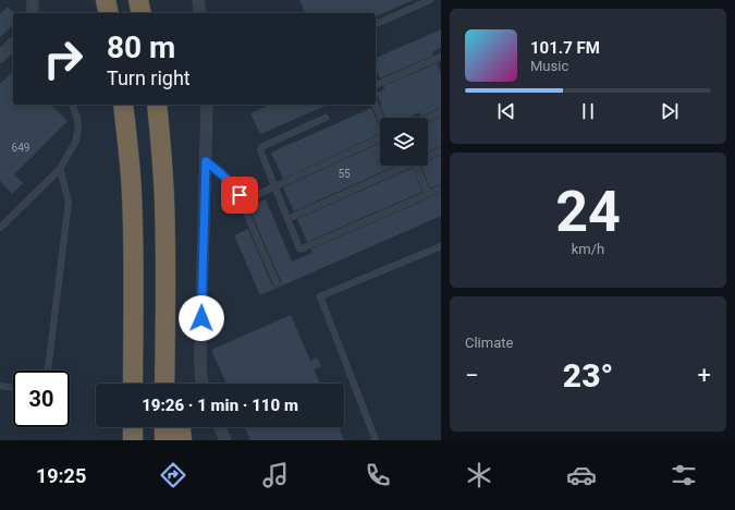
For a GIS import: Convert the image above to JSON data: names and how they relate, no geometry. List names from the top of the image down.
{
  "house_numbers": ["649", "55"],
  "page": {
    "turn": ["80 m", "Turn right"],
    "song": ["101.7 FM", "Music"],
    "tile": [
      ["24", "km/h"],
      "Climate"
    ],
    "heat": ["−", "23°", "+"],
    "limit": "30",
    "trip": "19:26 · 1 min · 110 m",
    "tabs": "19:25"
  }
}
